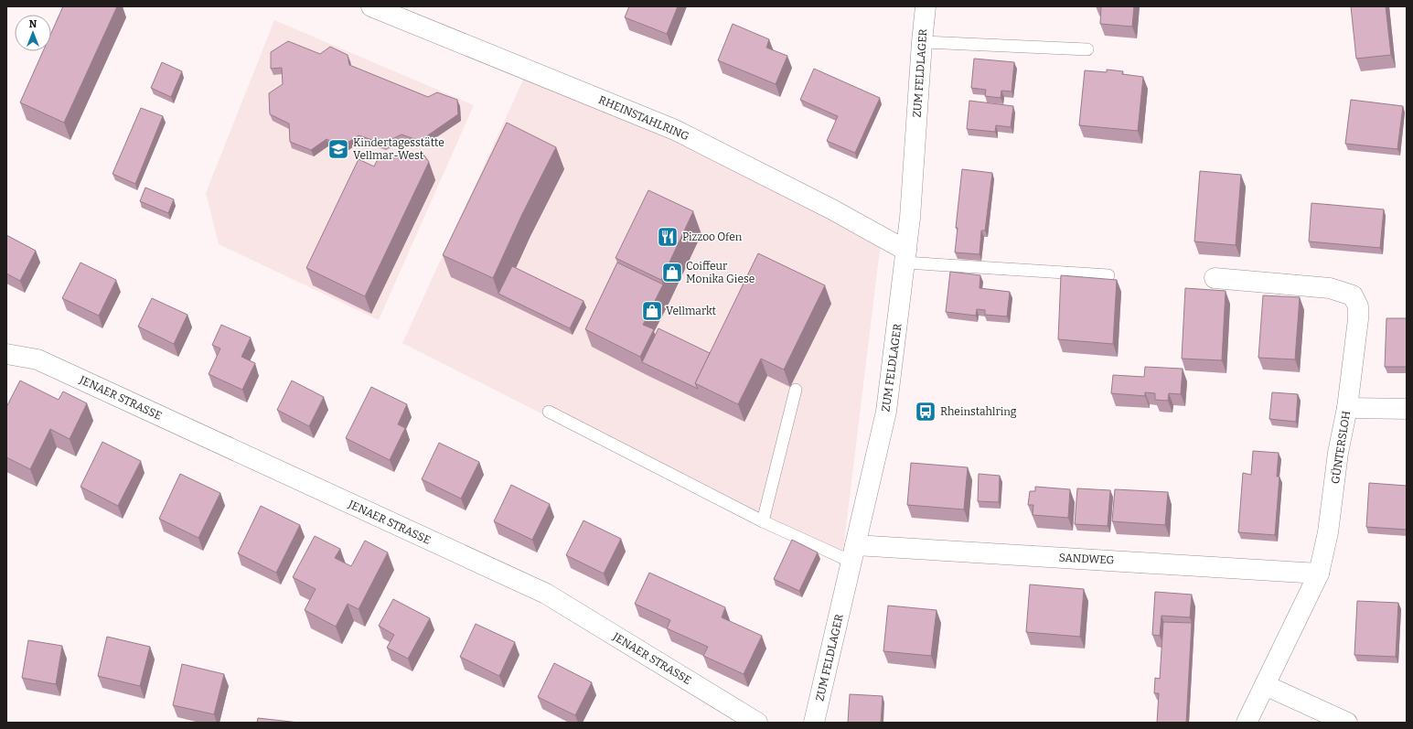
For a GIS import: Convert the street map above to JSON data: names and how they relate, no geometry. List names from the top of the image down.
{
  "streets": {
    "street": [
      "ZUM FELDLAGER",
      "RHEINSTAHLRING",
      "JENAER STRASSE",
      "GÜNTERSLOH",
      "SANDWEG"
    ]
  },
  "crossings": [
    ["ZUM FELDLAGER", "RHEINSTAHLRING"],
    ["ZUM FELDLAGER", "SANDWEG"],
    ["GÜNTERSLOH", "SANDWEG"]
  ],
  "places": {
    "school or university": ["Kindertagesstätte Vellmar-West"],
    "restaurant": ["Pizzoo Ofen"],
    "shop": ["Coiffeur Monika Giese", "Vellmarkt"],
    "bus stop": ["Rheinstahlring"]
  },
  "north": "top"
}
